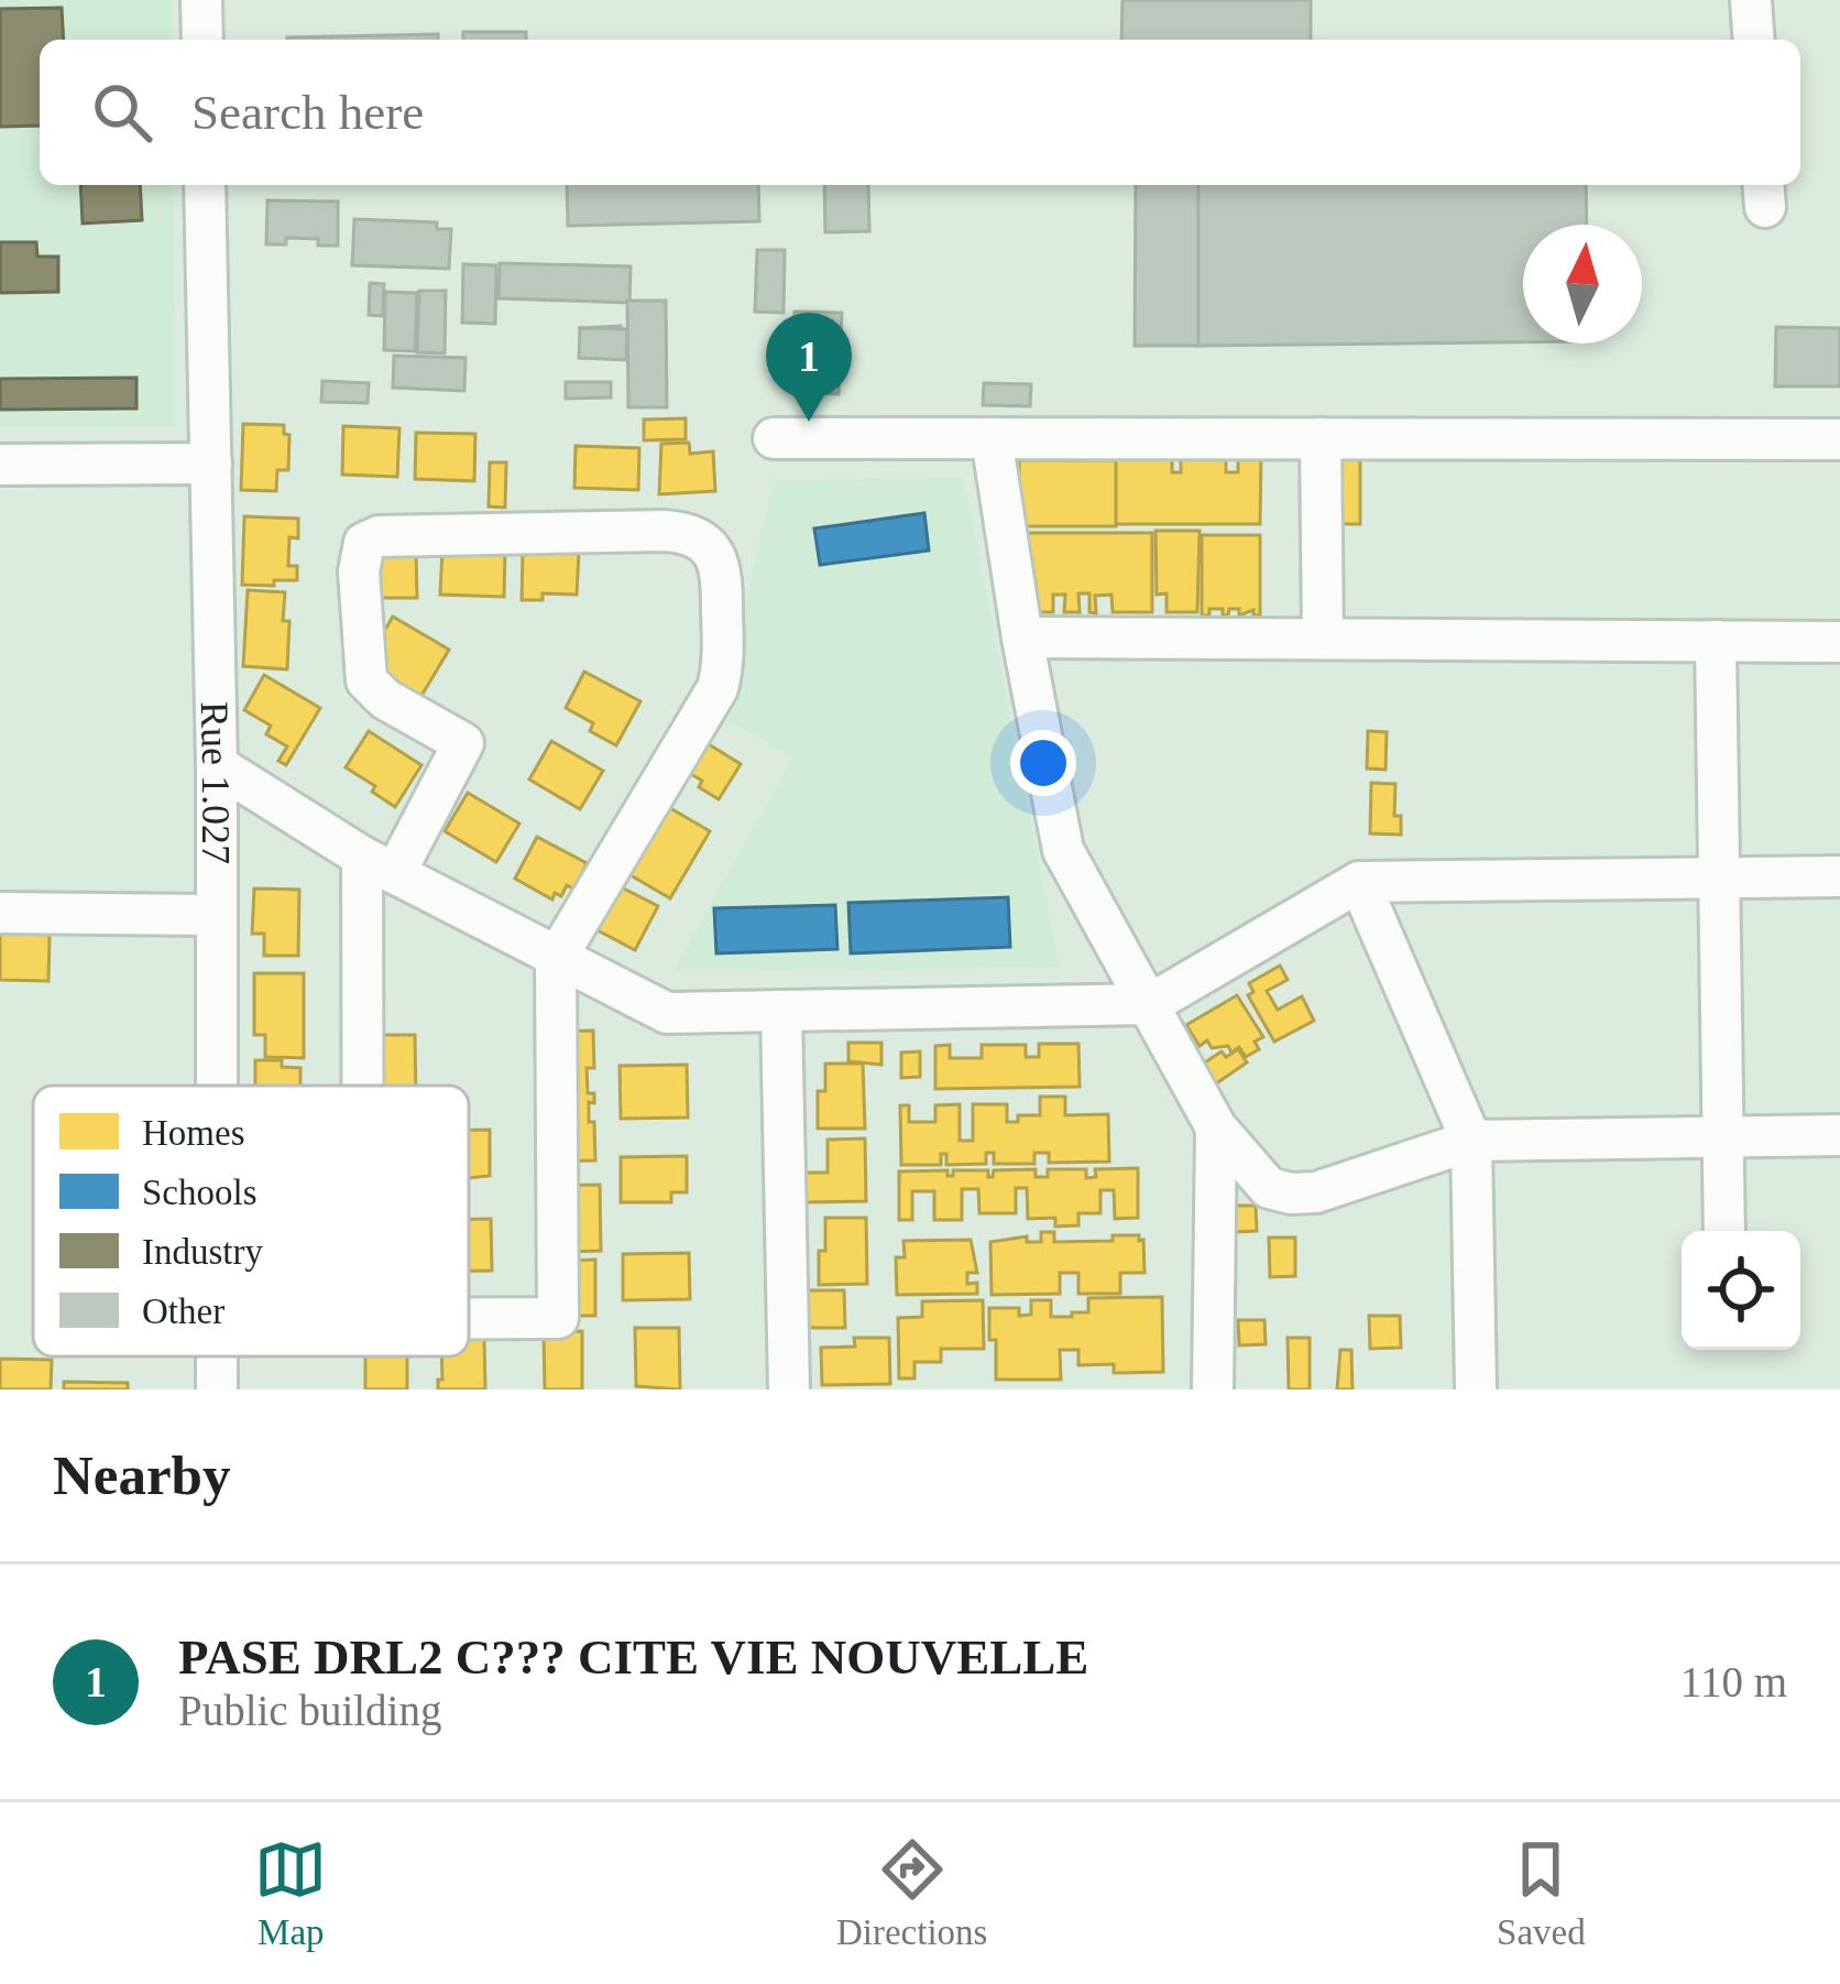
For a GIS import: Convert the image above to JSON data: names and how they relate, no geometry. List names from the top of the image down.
{
  "streets": {
    "street": ["Rue 1.027"]
  },
  "legend": [
    "Homes",
    "Schools",
    "Industry",
    "Other"
  ],
  "north": "top",
  "page": {
    "search": "Search here",
    "pins": "1",
    "heading": "Nearby",
    "list": [
      {
        "mark": "1",
        "name": "PASE DRL2 C??? CITE VIE NOUVELLE",
        "note": "Public building",
        "value": "110 m"
      }
    ],
    "nav": ["Map", "Directions", "Saved"]
  }
}
